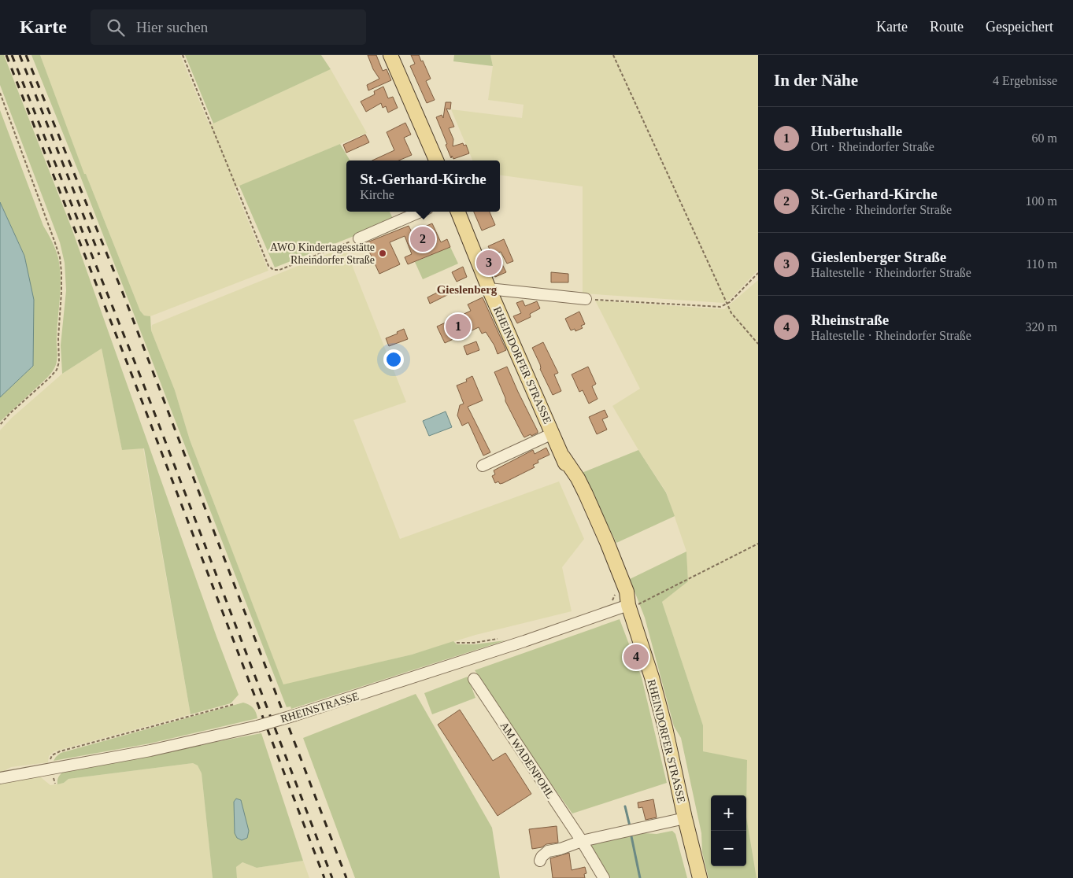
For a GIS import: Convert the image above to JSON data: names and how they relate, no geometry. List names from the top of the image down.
{
  "streets": {
    "main road": ["RHEINDORFER STRASSE"],
    "street": ["RHEINSTRASSE", "AM WADENPOHL"]
  },
  "crossings": [
    ["RHEINDORFER STRASSE", "RHEINSTRASSE"]
  ],
  "districts": ["Gieslenberg"],
  "places": ["AWO Kindertagesstätte Rheindorfer Straße"],
  "page": {
    "header": "Karte",
    "search": "Hier suchen",
    "nav": ["Karte", "Route", "Gespeichert"],
    "heading": ["In der Nähe", "4 Ergebnisse"],
    "list": [
      {
        "mark": "1",
        "name": "Hubertushalle",
        "note": "Ort · Rheindorfer Straße",
        "value": "60 m"
      },
      {
        "mark": "2",
        "name": "St.-Gerhard-Kirche",
        "note": "Kirche · Rheindorfer Straße",
        "value": "100 m"
      },
      {
        "mark": "3",
        "name": "Gieslenberger Straße",
        "note": "Haltestelle · Rheindorfer Straße",
        "value": "110 m"
      },
      {
        "mark": "4",
        "name": "Rheinstraße",
        "note": "Haltestelle · Rheindorfer Straße",
        "value": "320 m"
      }
    ],
    "popup": ["St.-Gerhard-Kirche", "Kirche"],
    "pins": [
      "2",
      "3",
      "1",
      "4"
    ],
    "map_buttons": ["+", "−"]
  }
}
